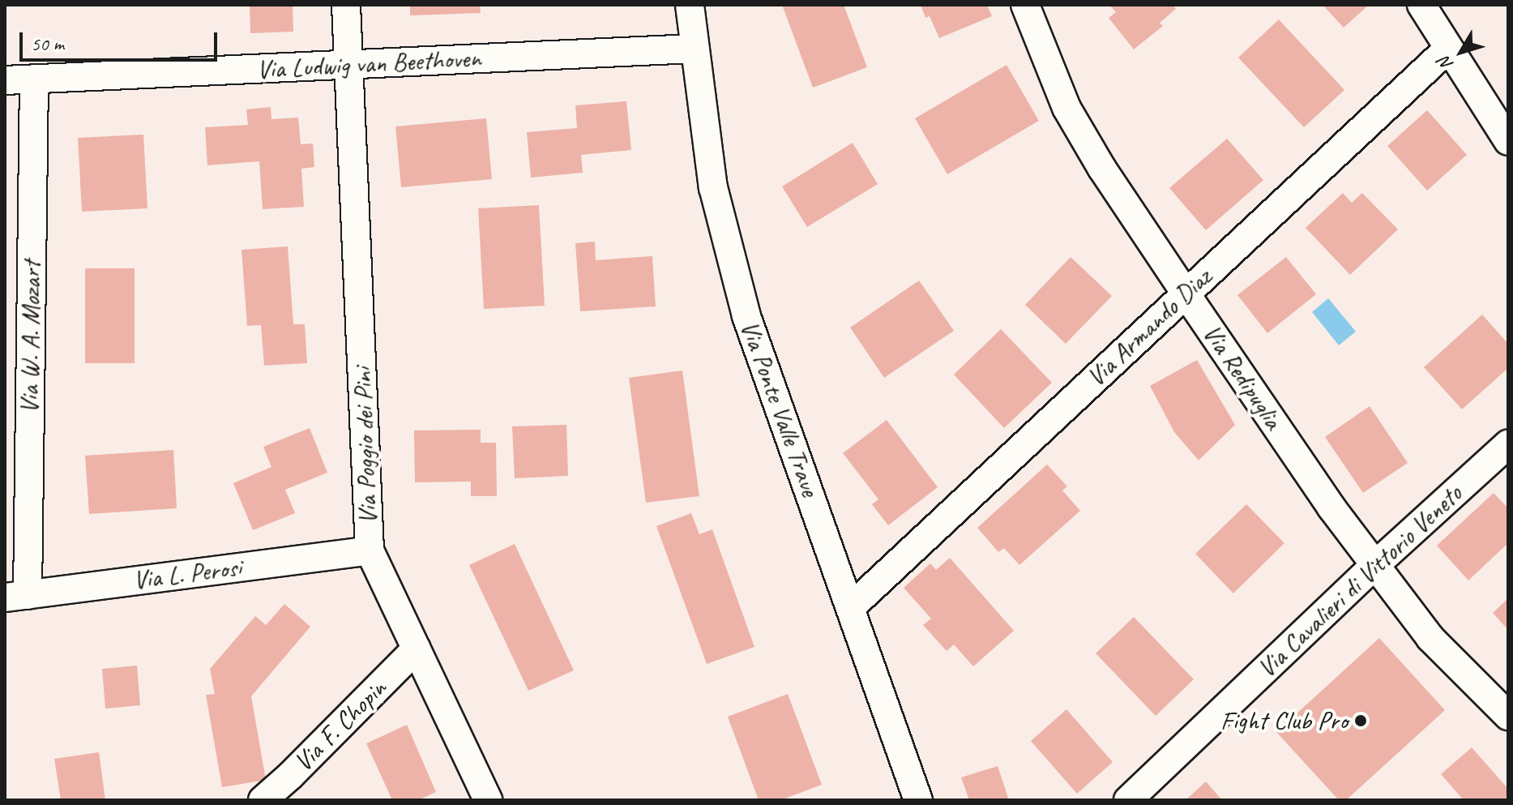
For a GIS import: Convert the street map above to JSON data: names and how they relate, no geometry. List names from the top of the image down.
{
  "streets": {
    "street": [
      "Via Ludwig van Beethoven",
      "Via Armando Diaz",
      "Via W. A. Mozart",
      "Via Redipuglia",
      "Via Ponte Valle Trave",
      "Via Poggio dei Pini",
      "Via L. Perosi",
      "Via Cavalieri di Vittorio Veneto",
      "Via F. Chopin"
    ]
  },
  "crossings": [
    ["Via Ludwig van Beethoven", "Via W. A. Mozart"],
    ["Via Ludwig van Beethoven", "Via Ponte Valle Trave"],
    ["Via Ludwig van Beethoven", "Via Poggio dei Pini"],
    ["Via Armando Diaz", "Via Redipuglia"],
    ["Via Armando Diaz", "Via Ponte Valle Trave"],
    ["Via W. A. Mozart", "Via L. Perosi"],
    ["Via Redipuglia", "Via Cavalieri di Vittorio Veneto"],
    ["Via Poggio dei Pini", "Via L. Perosi"],
    ["Via Poggio dei Pini", "Via F. Chopin"]
  ],
  "places": ["Fight Club Pro"],
  "scale_bar": "50 m",
  "north": "bottom left"
}
